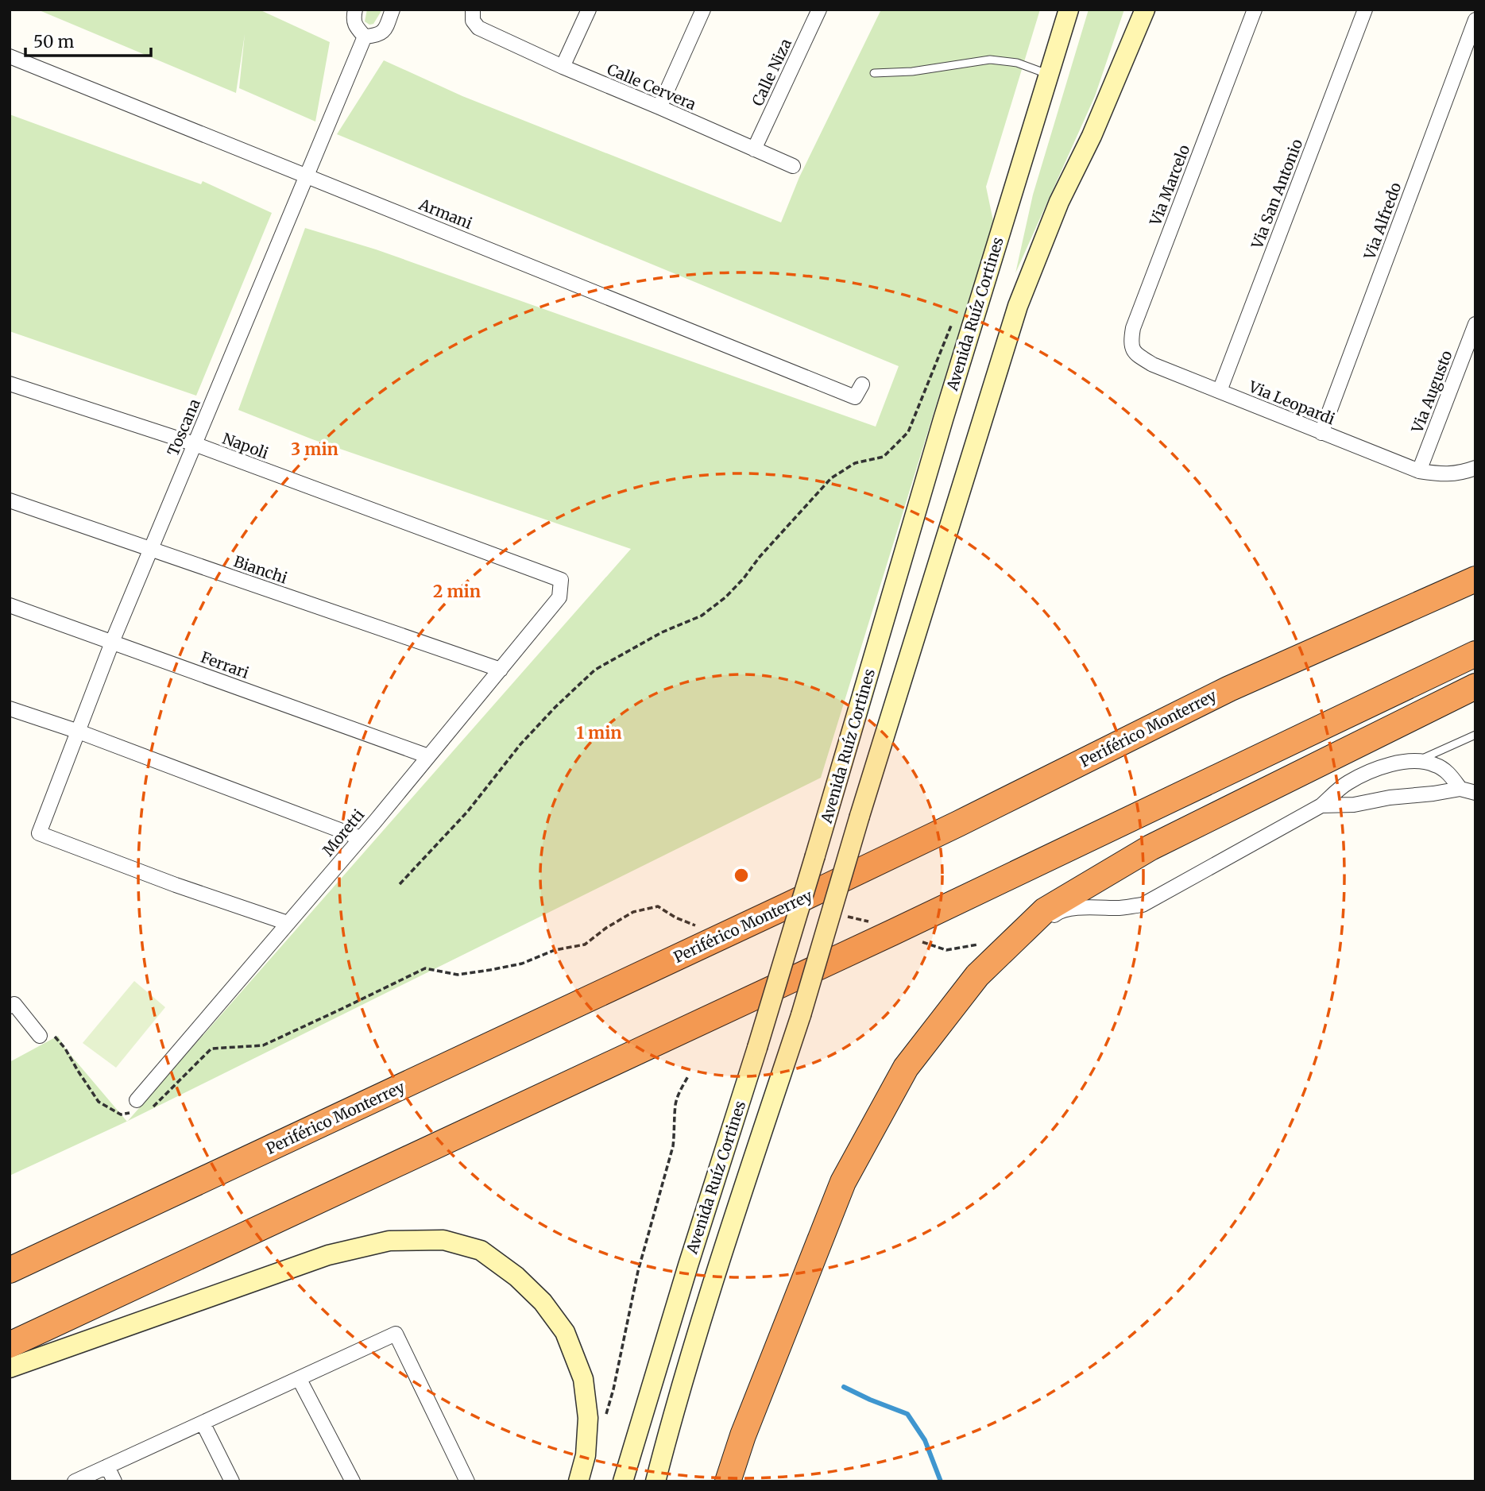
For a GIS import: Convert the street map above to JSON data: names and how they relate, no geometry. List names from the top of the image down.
{
  "streets": {
    "highway": ["Periférico Monterrey"],
    "main road": ["Avenida Ruíz Cortines"],
    "street": [
      "Calle Niza",
      "Calle Cervera",
      "Via Marcelo",
      "Via San Antonio",
      "Armani",
      "Via Alfredo",
      "Via Augusto",
      "Via Leopardi",
      "Toscana",
      "Napoli",
      "Bianchi",
      "Ferrari",
      "Moretti"
    ]
  },
  "crossings": [
    ["Calle Niza", "Calle Cervera"],
    ["Via Marcelo", "Via Leopardi"],
    ["Via San Antonio", "Via Leopardi"],
    ["Armani", "Toscana"],
    ["Via Alfredo", "Via Leopardi"],
    ["Via Augusto", "Via Leopardi"],
    ["Toscana", "Napoli"],
    ["Toscana", "Bianchi"],
    ["Toscana", "Ferrari"],
    ["Toscana", "Moretti"],
    ["Napoli", "Moretti"],
    ["Bianchi", "Moretti"],
    ["Ferrari", "Moretti"]
  ],
  "scale_bar": "50 m",
  "rings": ["3 min", "2 min", "1 min"]
}
